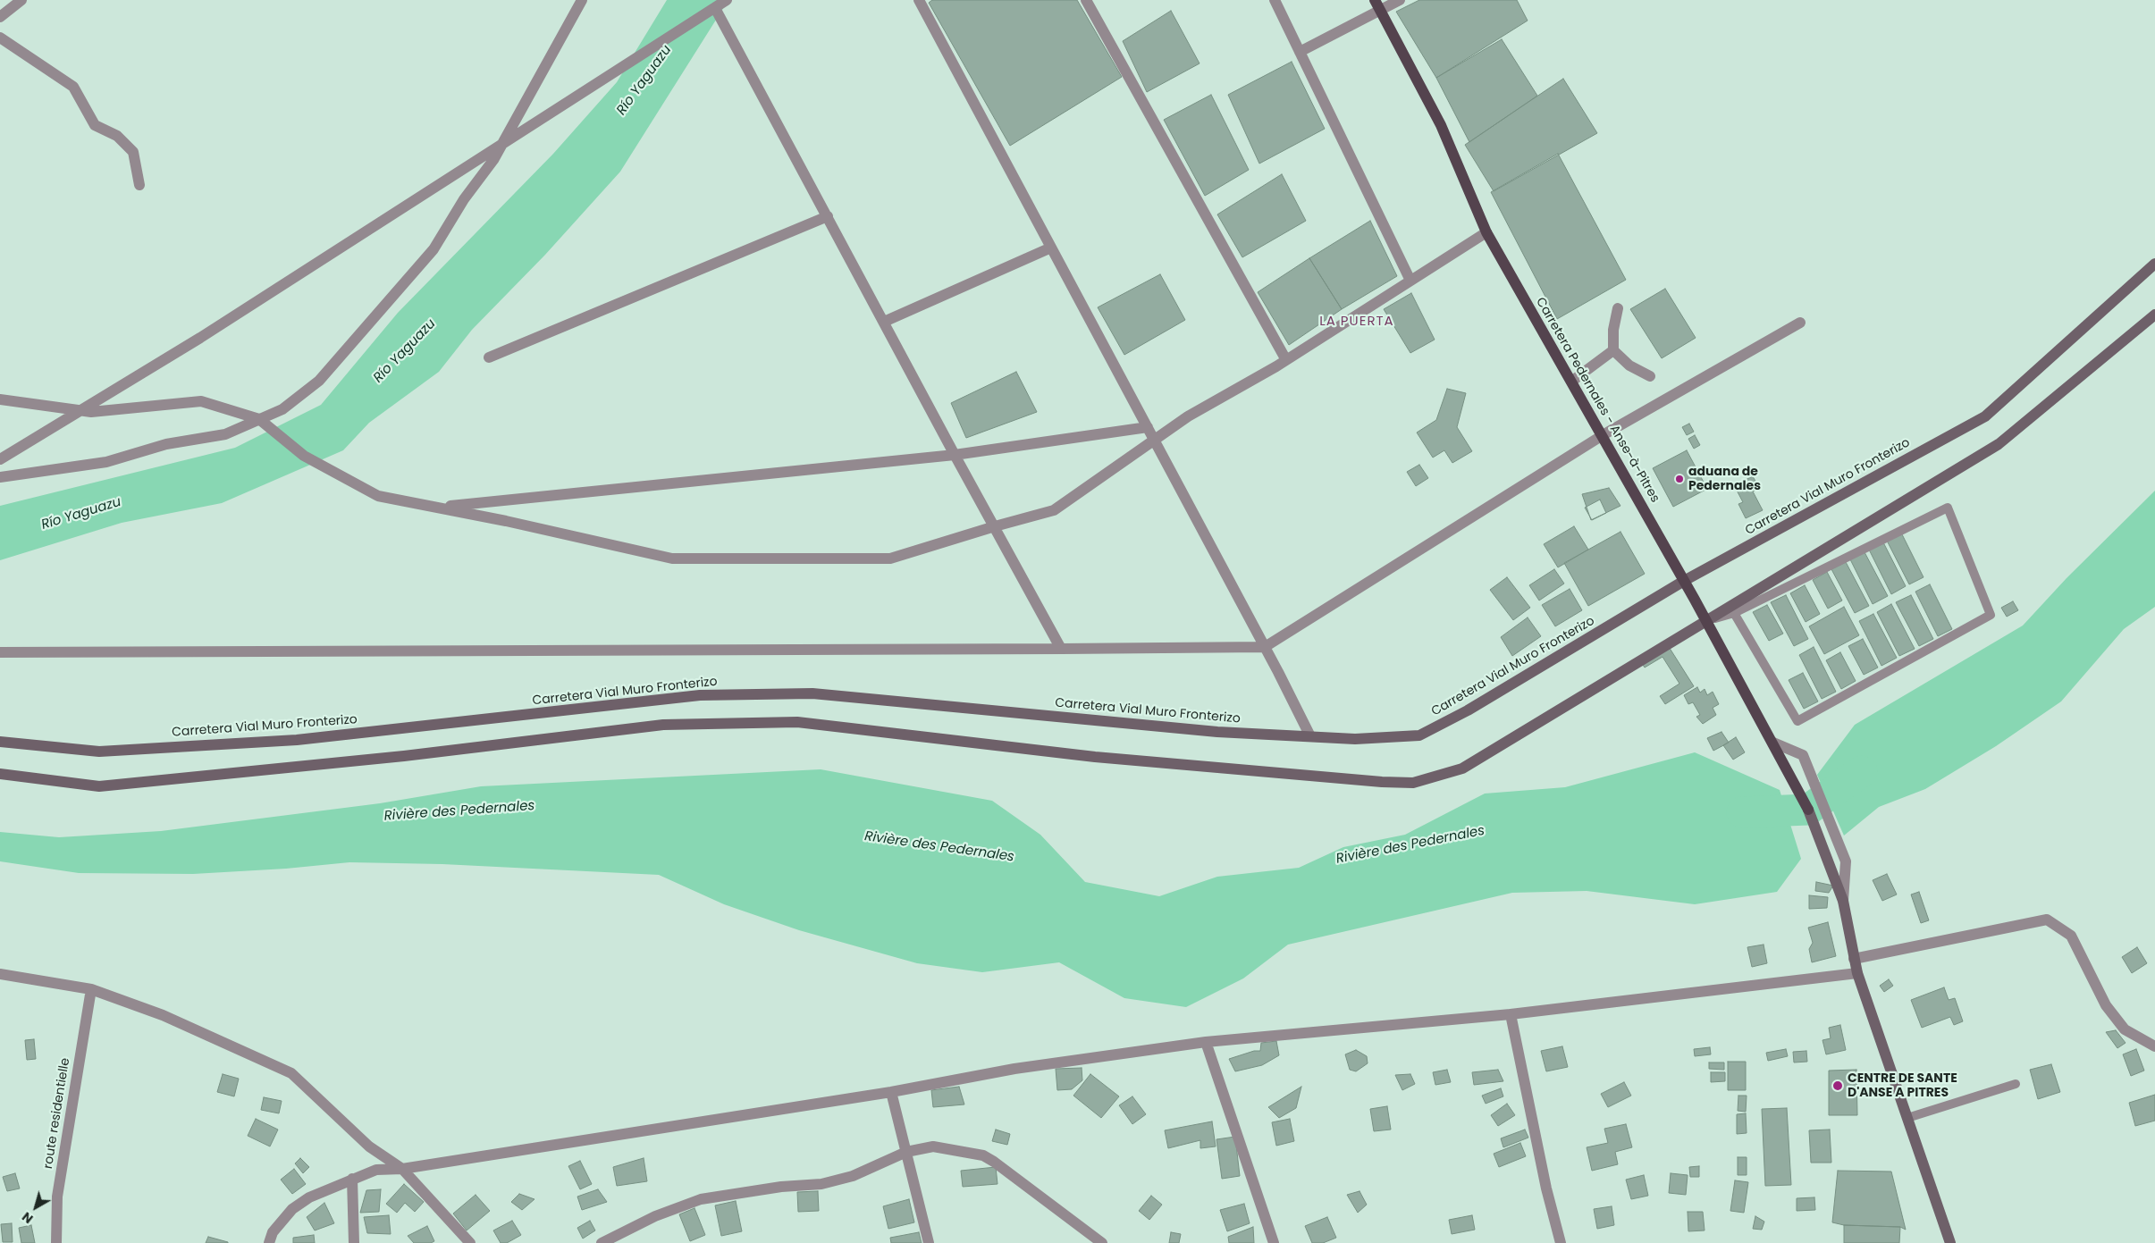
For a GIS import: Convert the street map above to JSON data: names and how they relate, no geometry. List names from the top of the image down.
{
  "streets": {
    "main road": ["Carretera Pedernales - Anse-à-Pitres"],
    "street": ["Carretera Vial Muro Fronterizo", "route residentielle"]
  },
  "crossings": [
    ["Carretera Pedernales - Anse-à-Pitres", "Carretera Vial Muro Fronterizo"]
  ],
  "districts": ["LA PUERTA"],
  "water": ["Río Yaguazu", "Rivière des Pedernales"],
  "places": ["aduana de Pedernales", "CENTRE DE SANTE D'ANSE A PITRES"],
  "north": "bottom left"
}
